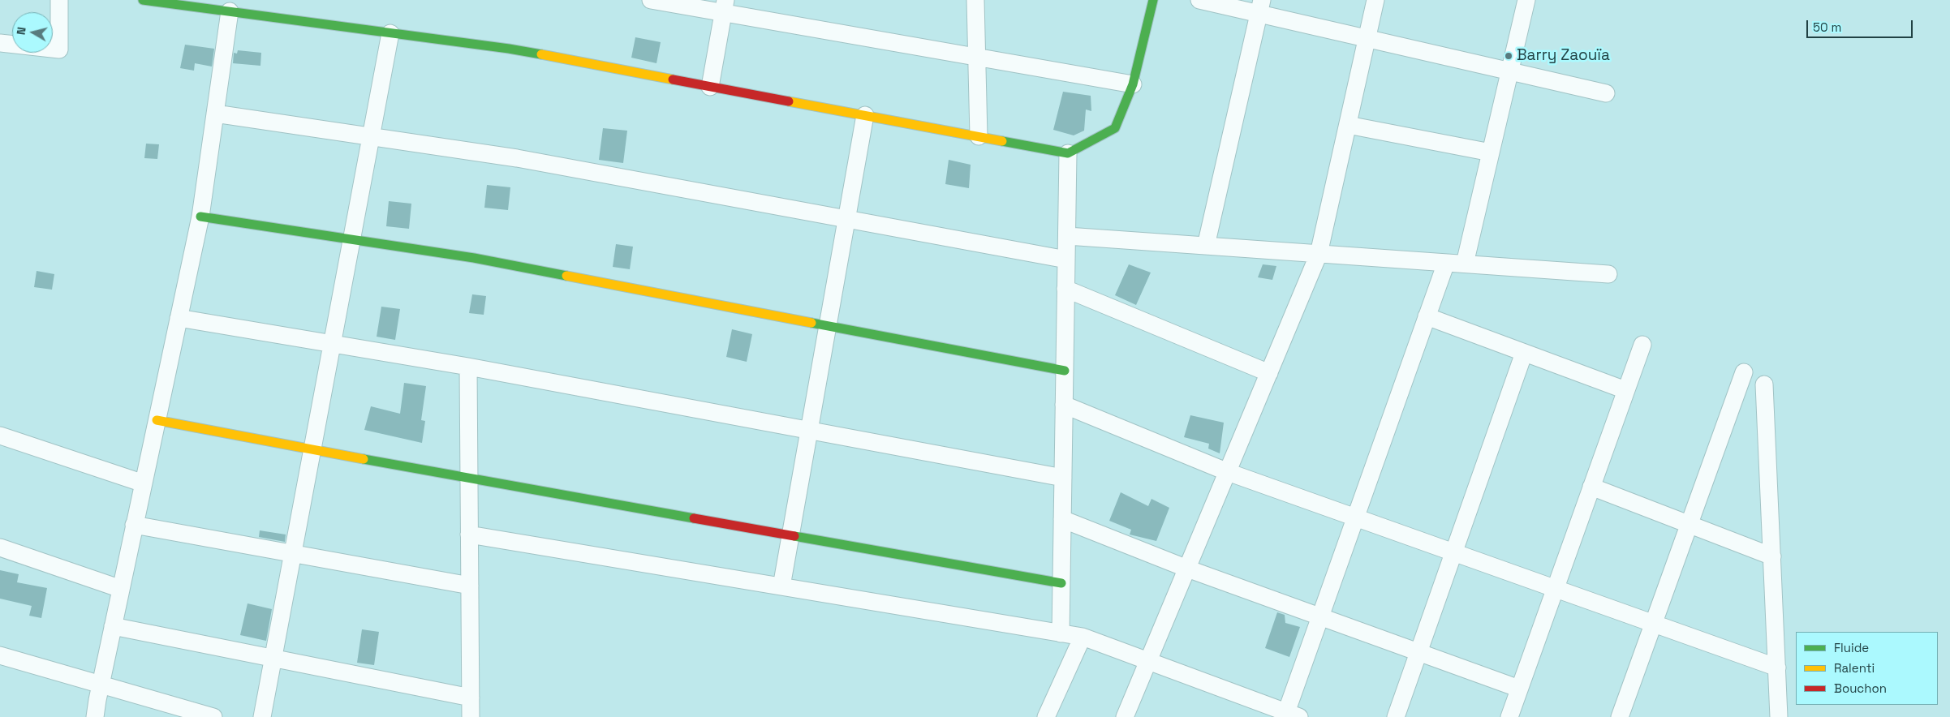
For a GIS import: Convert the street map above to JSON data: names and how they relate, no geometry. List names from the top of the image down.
{
  "places": ["Barry Zaouïa"],
  "legend": ["Fluide", "Ralenti", "Bouchon"],
  "scale_bar": "50 m",
  "north": "left"
}
